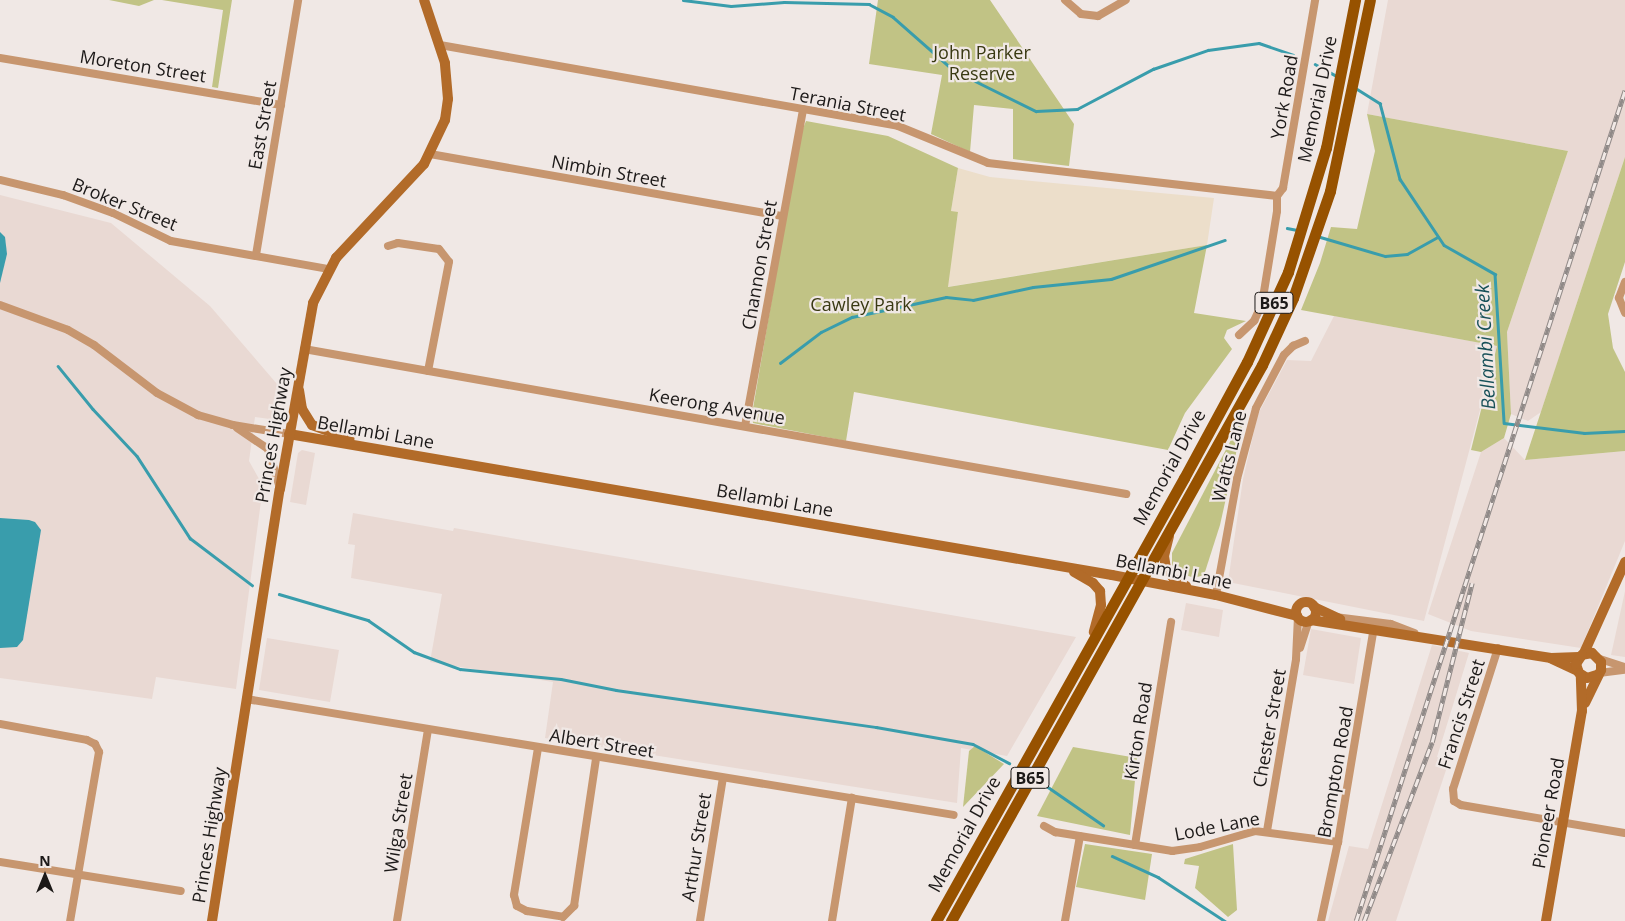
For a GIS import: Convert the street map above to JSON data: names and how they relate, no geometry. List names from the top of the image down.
{
  "streets": {
    "main road": [
      "Memorial Drive",
      "B65",
      "Bellambi Lane",
      "Princes Highway",
      "Pioneer Road"
    ],
    "street": [
      "Moreton Street",
      "York Road",
      "Terania Street",
      "East Street",
      "Nimbin Street",
      "Broker Street",
      "Channon Street",
      "Keerong Avenue",
      "Watts Lane",
      "Francis Street",
      "Chester Street",
      "Kirton Road",
      "Albert Street",
      "Brompton Road",
      "Wilga Street",
      "Lode Lane",
      "Arthur Street"
    ]
  },
  "crossings": [
    ["Moreton Street", "East Street"],
    ["York Road", "Terania Street"],
    ["Memorial Drive", "Bellambi Lane"],
    ["Terania Street", "Channon Street"],
    ["Terania Street", "Princes Highway"],
    ["East Street", "Broker Street"],
    ["Nimbin Street", "Channon Street"],
    ["Nimbin Street", "Princes Highway"],
    ["Broker Street", "Princes Highway"],
    ["Channon Street", "Keerong Avenue"],
    ["Keerong Avenue", "Princes Highway"],
    ["Bellambi Lane", "Princes Highway"],
    ["Bellambi Lane", "Watts Lane"],
    ["Princes Highway", "Albert Street"],
    ["Francis Street", "Pioneer Road"],
    ["Chester Street", "Lode Lane"],
    ["Kirton Road", "Lode Lane"],
    ["Albert Street", "Wilga Street"],
    ["Albert Street", "Arthur Street"],
    ["Brompton Road", "Lode Lane"]
  ],
  "water": ["Bellambi Creek"],
  "parks": ["John Parker Reserve", "Cawley Park"],
  "north": "top"
}
